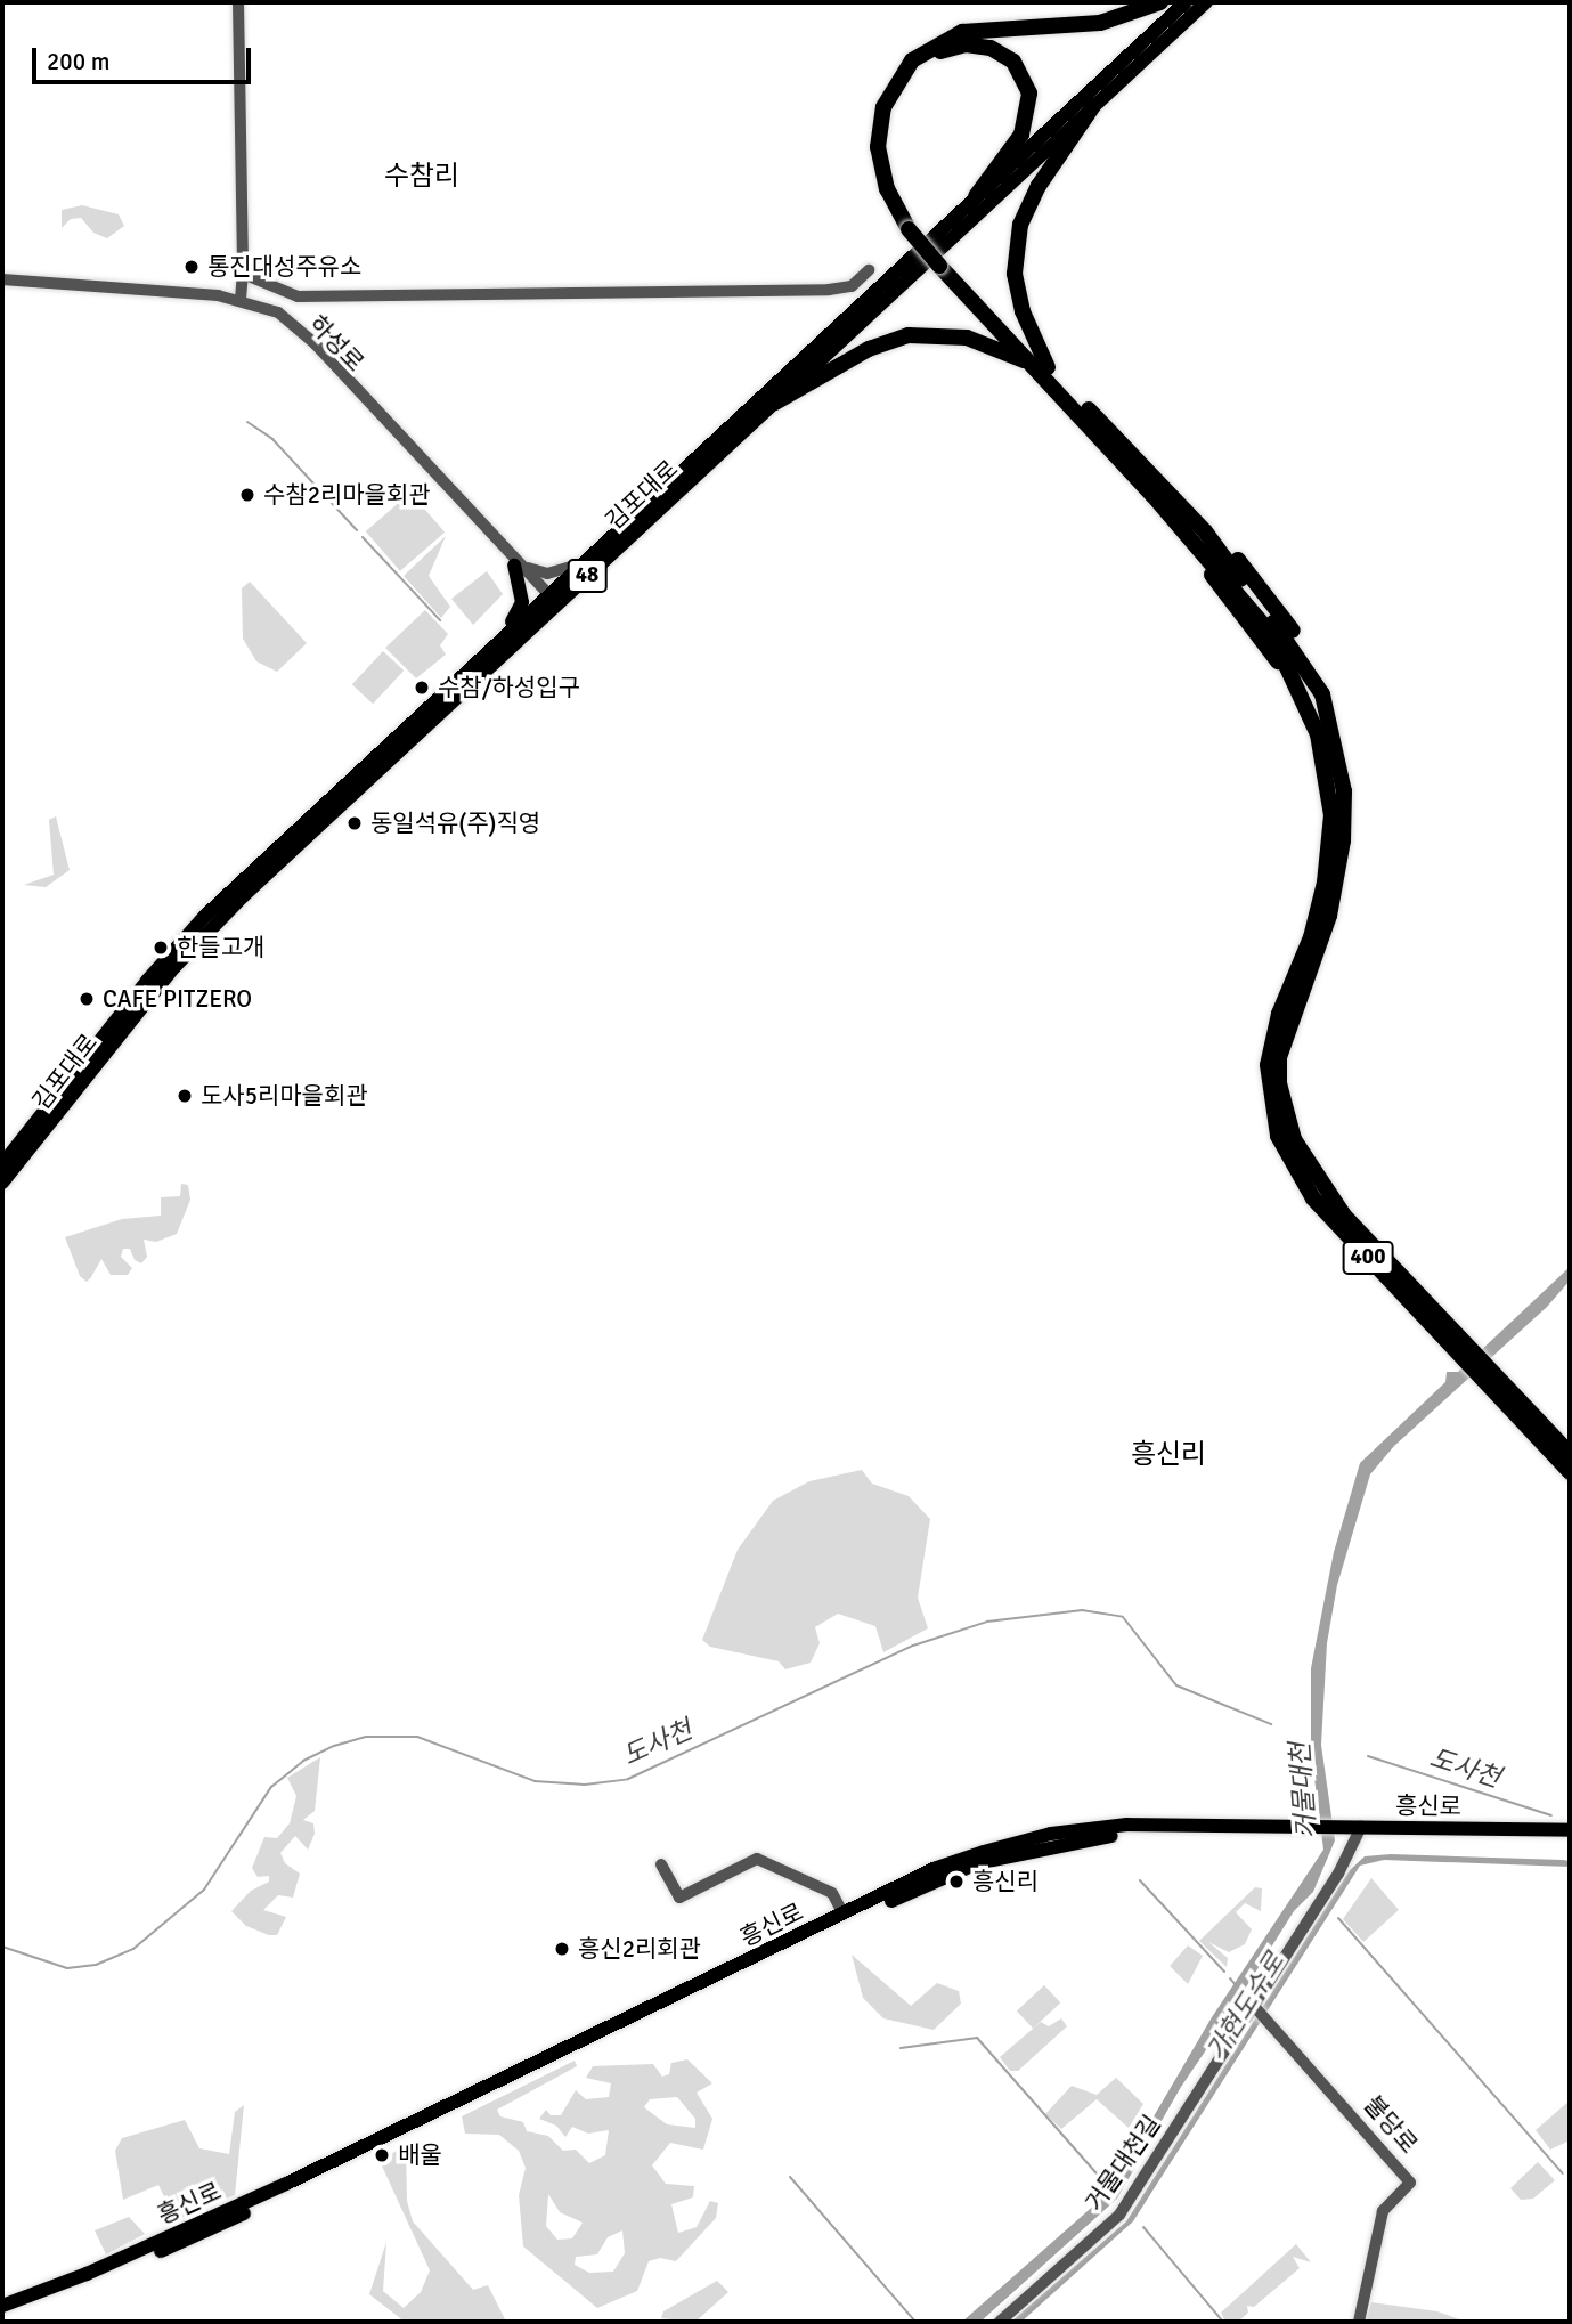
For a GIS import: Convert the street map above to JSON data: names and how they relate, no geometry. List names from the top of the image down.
{
  "streets": {
    "highway": ["400"],
    "main road": ["김포대로", "48", "흥신로"],
    "street": ["하성로", "불당로", "거물대천길"]
  },
  "crossings": [
    ["하성로", "김포대로"],
    ["불당로", "거물대천길"]
  ],
  "districts": ["수참리", "흥신리"],
  "water": ["도사천", "거물대천", "가현도수로"],
  "places": [
    "통진대성주유소",
    "수참2리마을회관",
    "수참/하성입구",
    "동일석유(주)직영",
    "한들고개",
    "CAFE PITZERO",
    "도사5리마을회관",
    "흥신리",
    "흥신2리회관",
    "배울"
  ],
  "scale_bar": "200 m"
}
